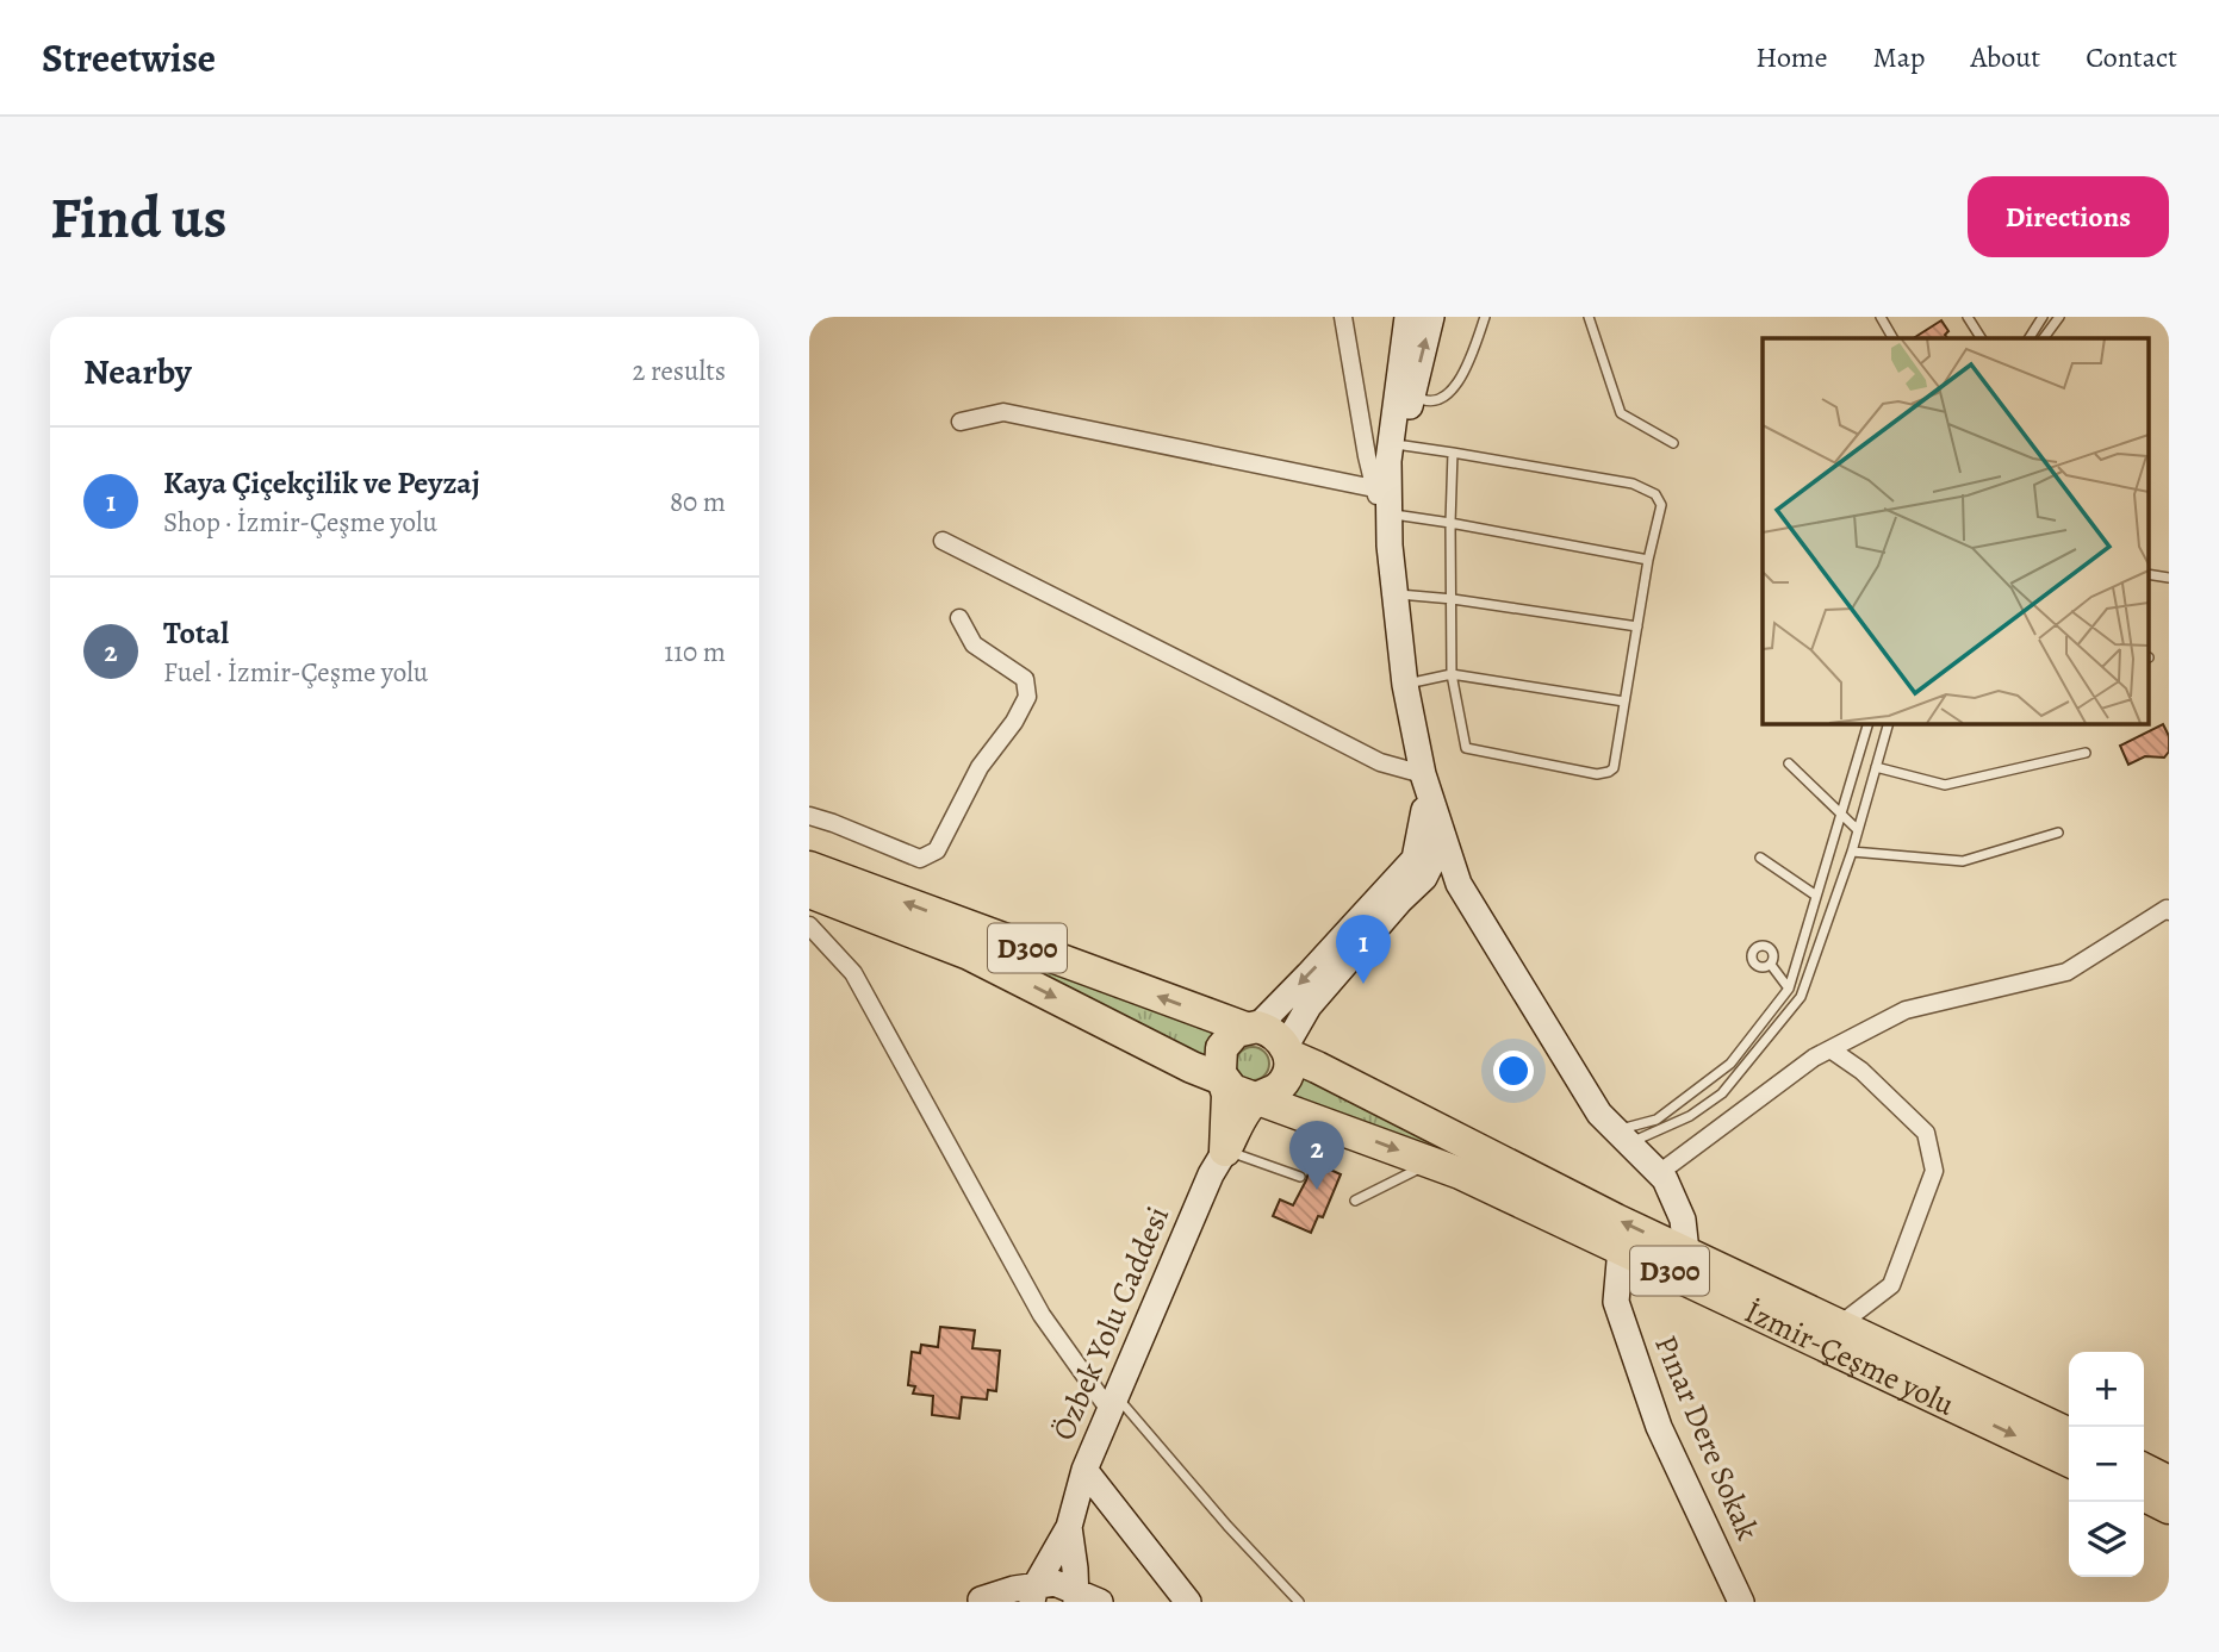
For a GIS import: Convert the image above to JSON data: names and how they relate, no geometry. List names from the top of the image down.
{
  "streets": {
    "highway": ["D300", "İzmir-Çeşme yolu"],
    "main road": ["Özbek Yolu Caddesi", "Pınar Dere Sokak"]
  },
  "crossings": [
    ["D300", "İzmir-Çeşme yolu"],
    ["İzmir-Çeşme yolu", "Pınar Dere Sokak"]
  ],
  "page": {
    "header": "Streetwise",
    "nav": [
      "Home",
      "Map",
      "About",
      "Contact"
    ],
    "buttons": "Directions",
    "title": "Find us",
    "heading": ["Nearby", "2 results"],
    "list": [
      {
        "mark": "1",
        "name": "Kaya Çiçekçilik ve Peyzaj",
        "note": "Shop · İzmir-Çeşme yolu",
        "value": "80 m"
      },
      {
        "mark": "2",
        "name": "Total",
        "note": "Fuel · İzmir-Çeşme yolu",
        "value": "110 m"
      }
    ],
    "pins": ["1", "2"],
    "map_buttons": ["+", "−"]
  }
}
